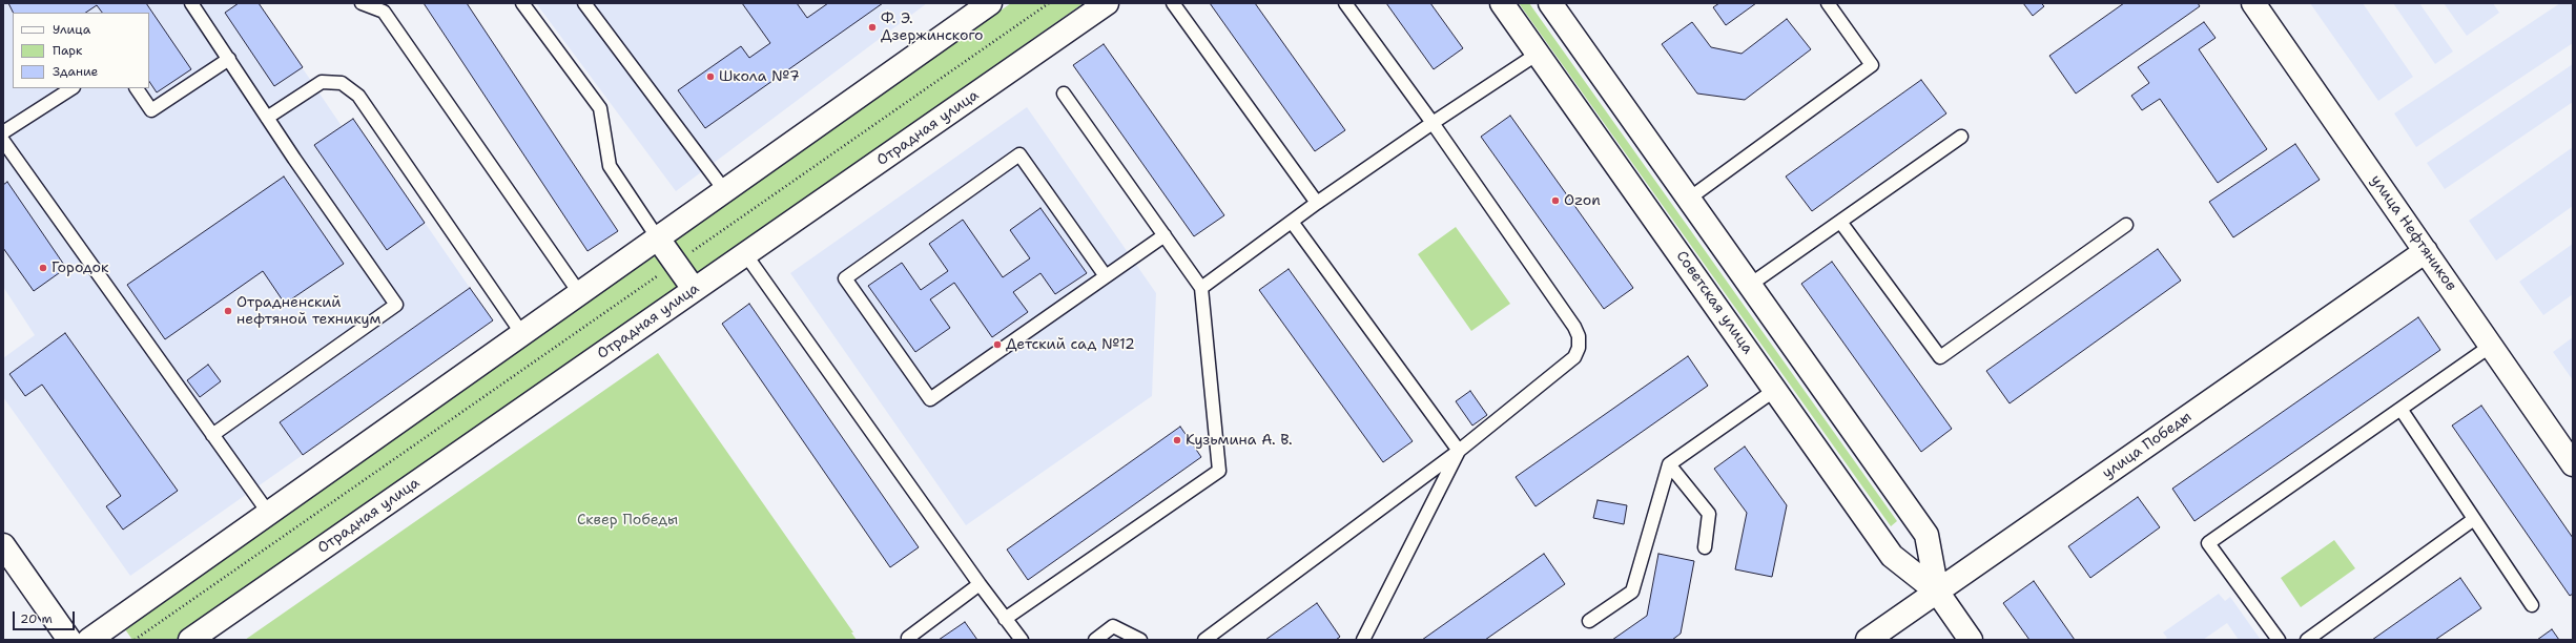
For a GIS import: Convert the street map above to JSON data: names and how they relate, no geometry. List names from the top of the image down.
{
  "streets": {
    "street": [
      "Отрадная улица",
      "улица Нефтяников",
      "Советская улица",
      "улица Победы"
    ]
  },
  "crossings": [
    ["улица Нефтяников", "улица Победы"],
    ["Советская улица", "улица Победы"]
  ],
  "parks": ["Сквер Победы"],
  "places": [
    "Ф. Э. Дзержинского",
    "Школа №7",
    "Ozon",
    "Городок",
    "Отрадненский нефтяной техникум",
    "Детский сад №12",
    "Кузьмина А. В."
  ],
  "legend": ["Улица", "Парк", "Здание"],
  "scale_bar": "20 m"
}
